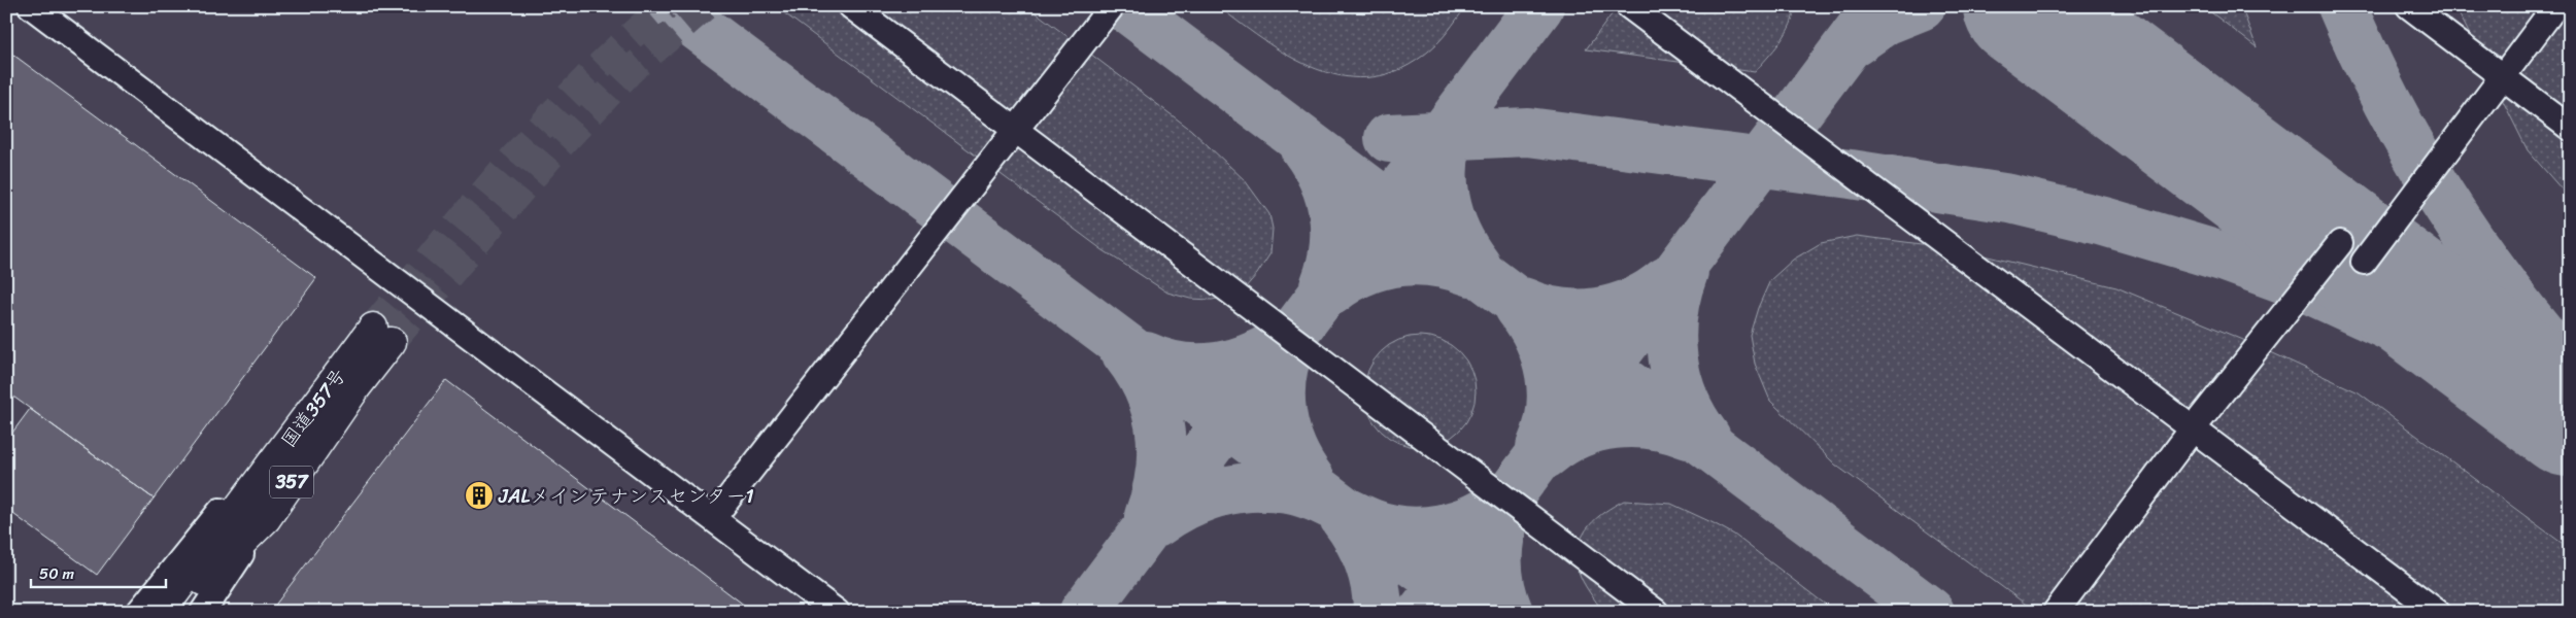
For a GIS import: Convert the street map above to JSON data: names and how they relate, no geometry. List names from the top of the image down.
{
  "streets": {
    "highway": ["国道357号", "357"]
  },
  "places": {
    "building": ["JALメインテナンスセンター1"]
  },
  "scale_bar": "50 m"
}
